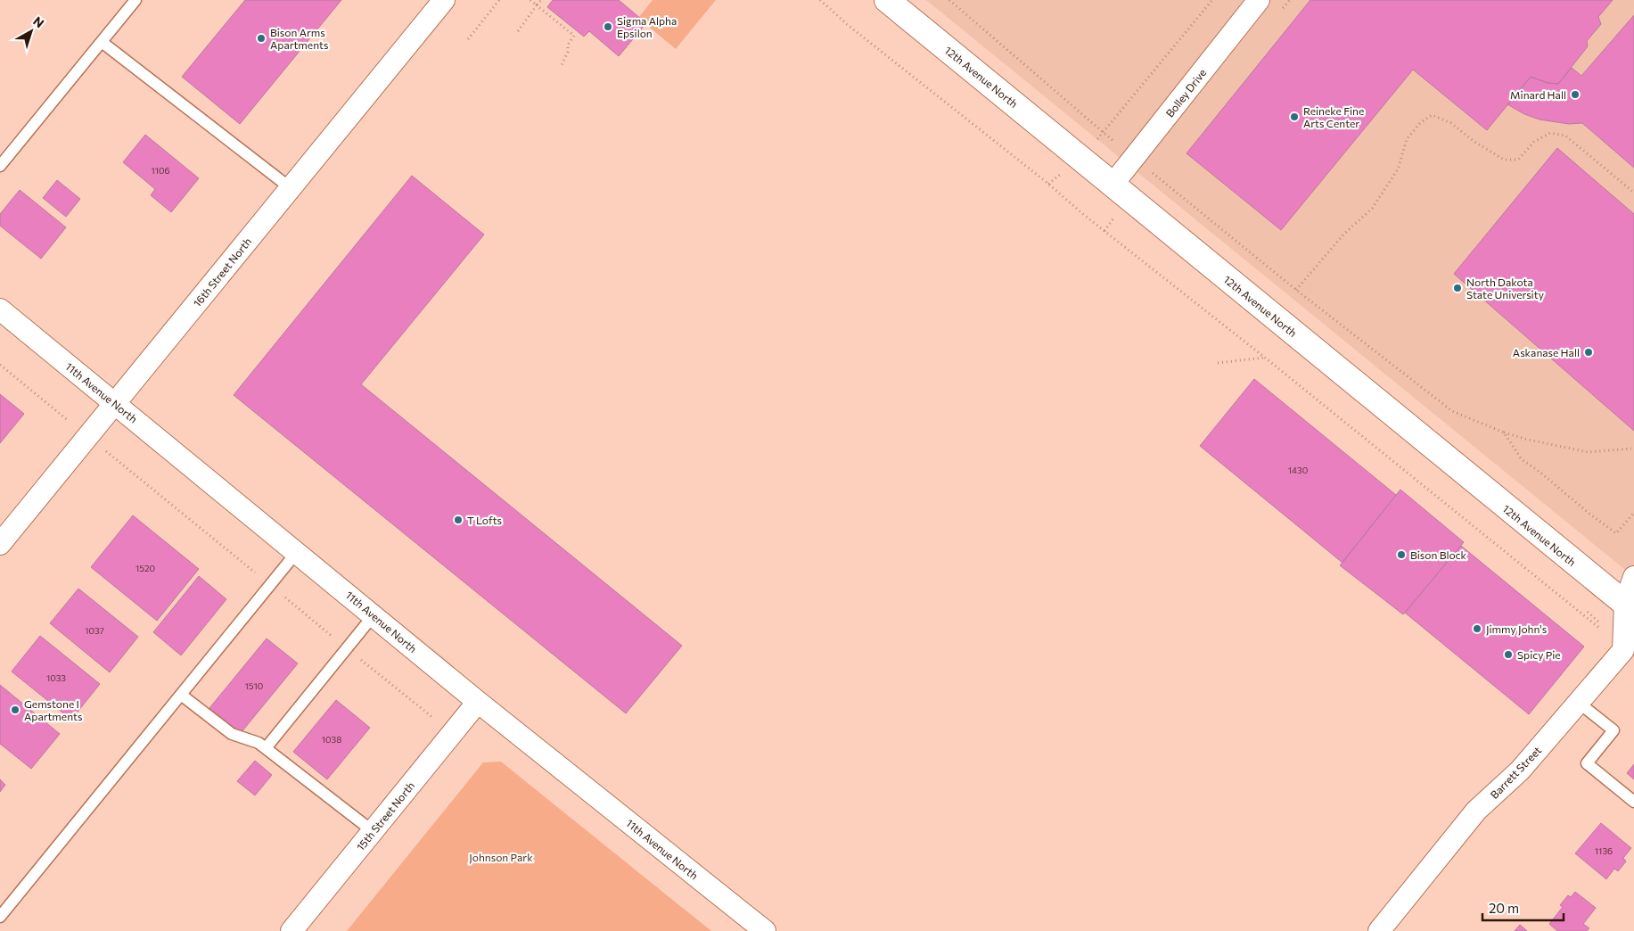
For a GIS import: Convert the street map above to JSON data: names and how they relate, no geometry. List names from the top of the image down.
{
  "streets": {
    "main road": ["12th Avenue North"],
    "street": [
      "Bolley Drive",
      "16th Street North",
      "11th Avenue North",
      "Barrett Street",
      "15th Street North"
    ]
  },
  "crossings": [
    ["12th Avenue North", "Bolley Drive"],
    ["16th Street North", "11th Avenue North"],
    ["11th Avenue North", "15th Street North"]
  ],
  "parks": ["Johnson Park"],
  "places": [
    "Sigma Alpha Epsilon",
    "Bison Arms Apartments",
    "Minard Hall",
    "Reineke Fine Arts Center",
    "North Dakota State University",
    "Askanase Hall",
    "T Lofts",
    "Bison Block",
    "Jimmy John's",
    "Spicy Pie",
    "Gemstone I Apartments"
  ],
  "house_numbers": [
    "1106",
    "1430",
    "1520",
    "1037",
    "1033",
    "1510",
    "1038",
    "1136"
  ],
  "scale_bar": "20 m",
  "north": "top right"
}
